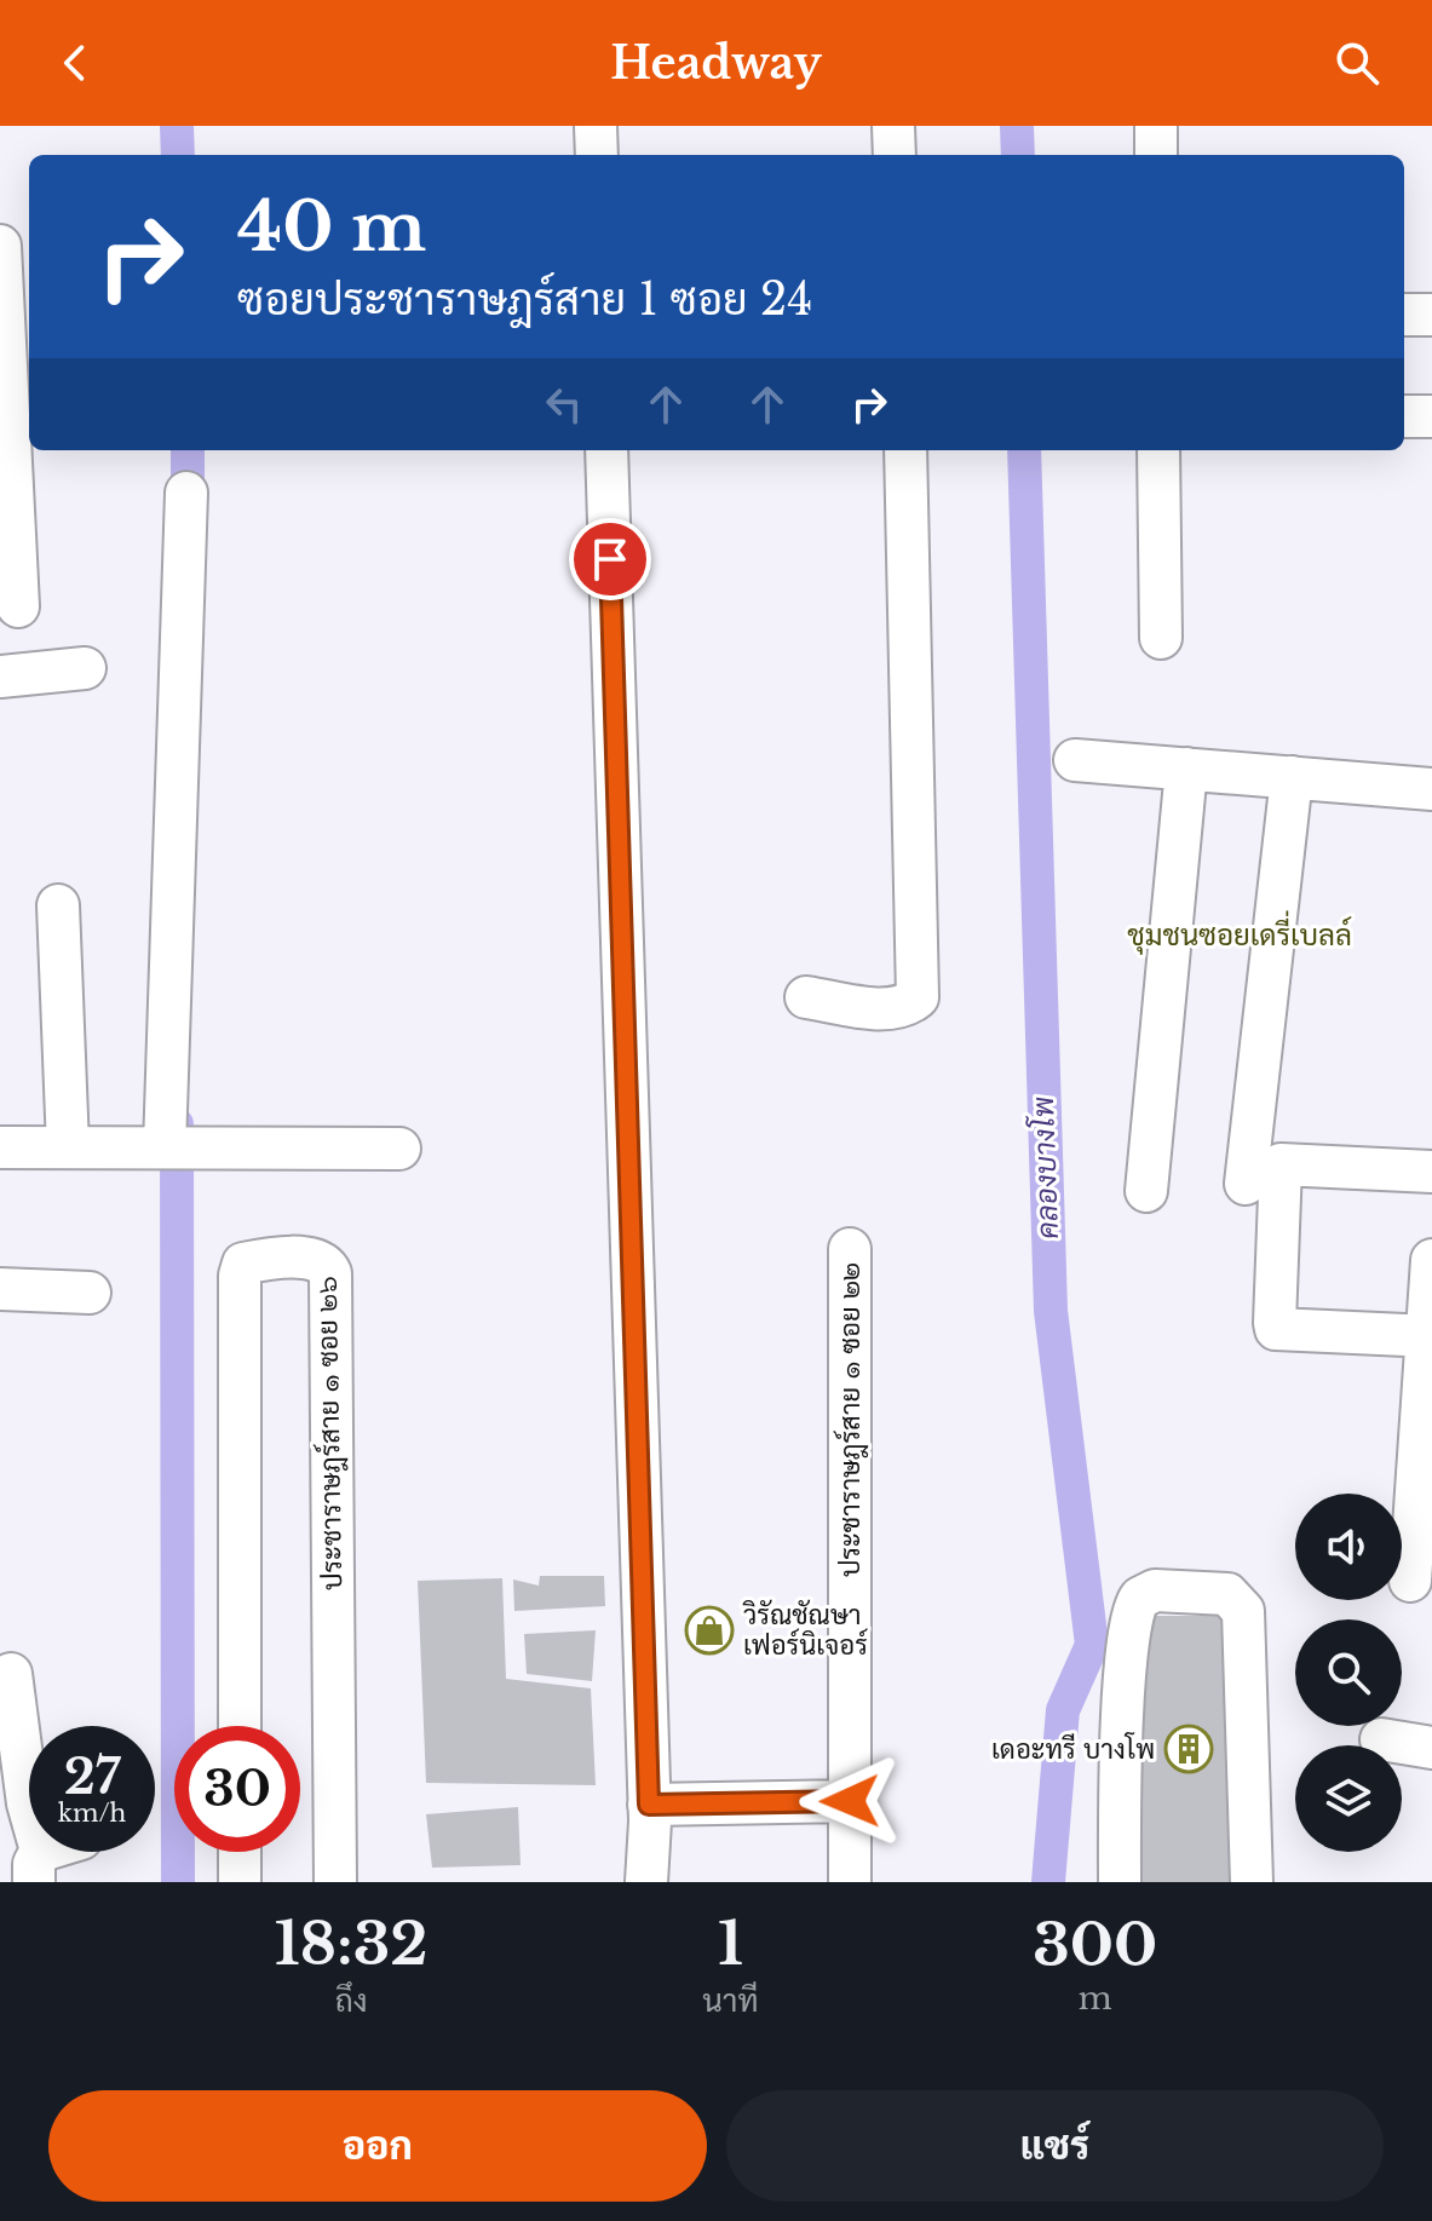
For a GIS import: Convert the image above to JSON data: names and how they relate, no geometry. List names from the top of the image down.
{
  "streets": {
    "street": ["ประชาราษฎร์สาย ๑ ซอย ๒๒", "ประชาราษฎร์สาย ๑ ซอย ๒๖"]
  },
  "districts": ["ชุมชนซอยเดรี่เบลล์"],
  "water": ["คลองบางโพ"],
  "places": {
    "shop": ["วิรัณชัณษา เฟอร์นิเจอร์"],
    "building": ["เดอะทรี บางโพ"]
  },
  "page": {
    "header": "Headway",
    "turn": ["40 m", "ซอยประชาราษฎร์สาย 1 ซอย 24"],
    "speed": "27 km/h",
    "limit": "30",
    "eta": [
      "18:32",
      "ถึง",
      "1",
      "นาที",
      "300",
      "m"
    ],
    "buttons": ["ออก", "แชร์"]
  }
}
